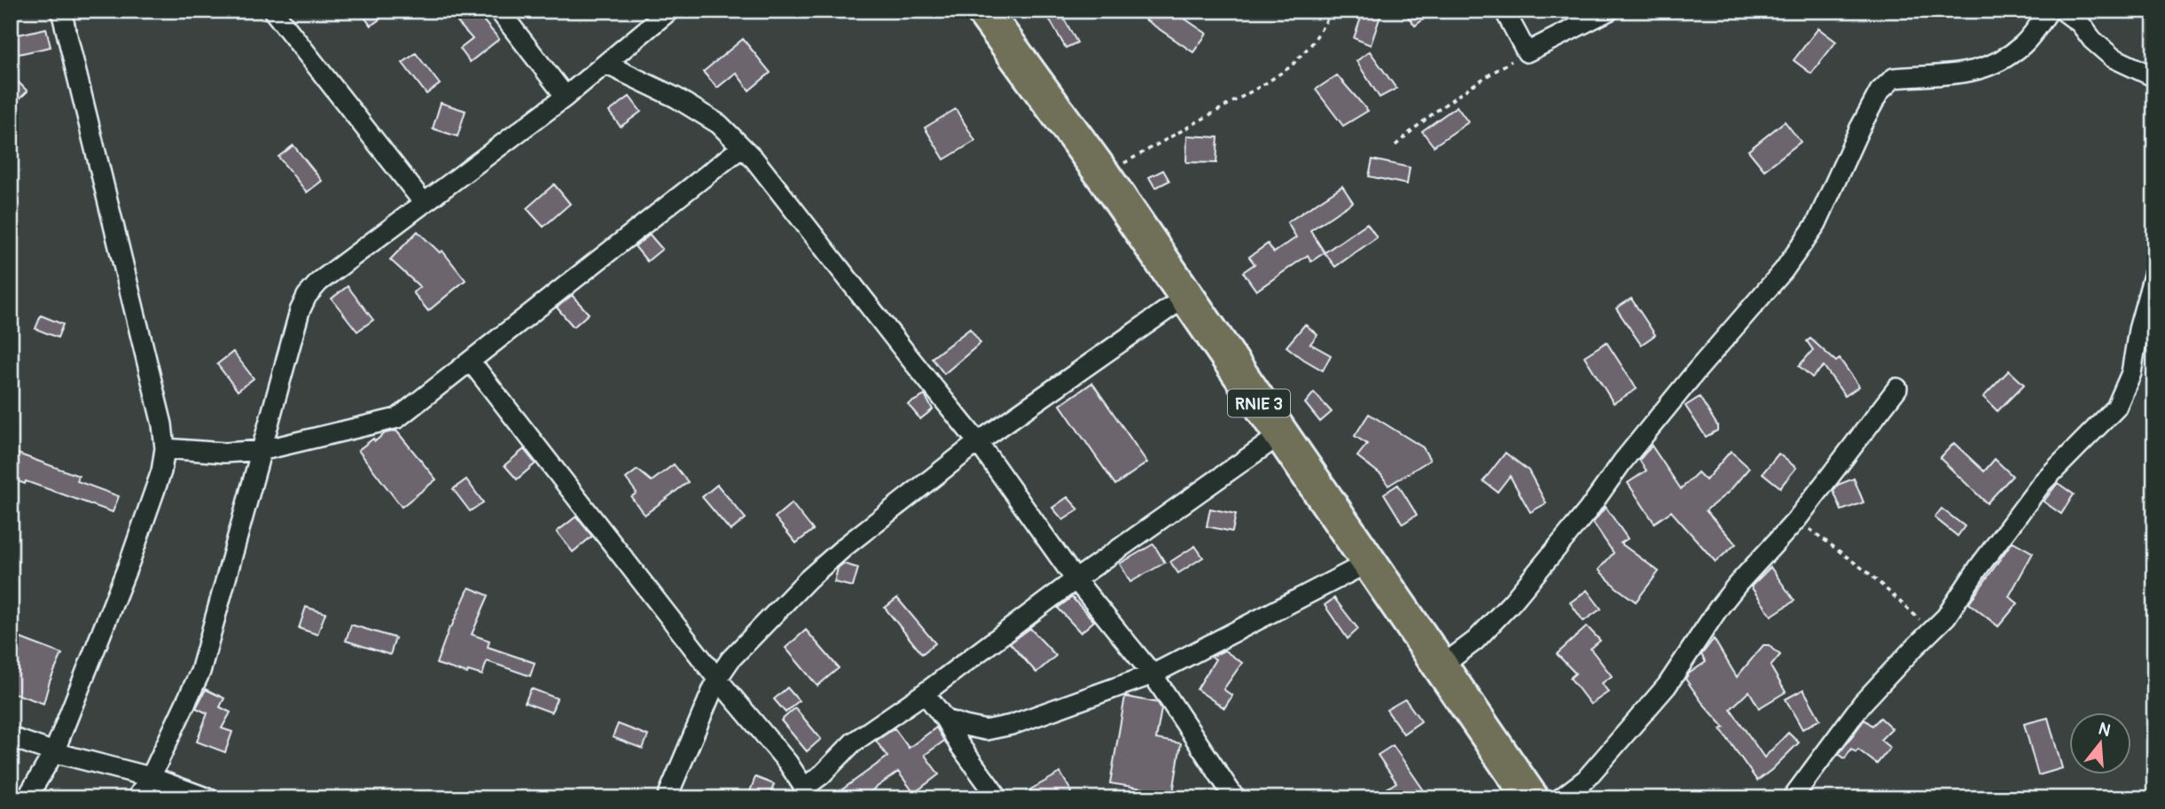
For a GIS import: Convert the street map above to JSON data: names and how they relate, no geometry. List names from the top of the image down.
{
  "streets": {
    "highway": ["RNIE 3"]
  },
  "north": "top"
}
